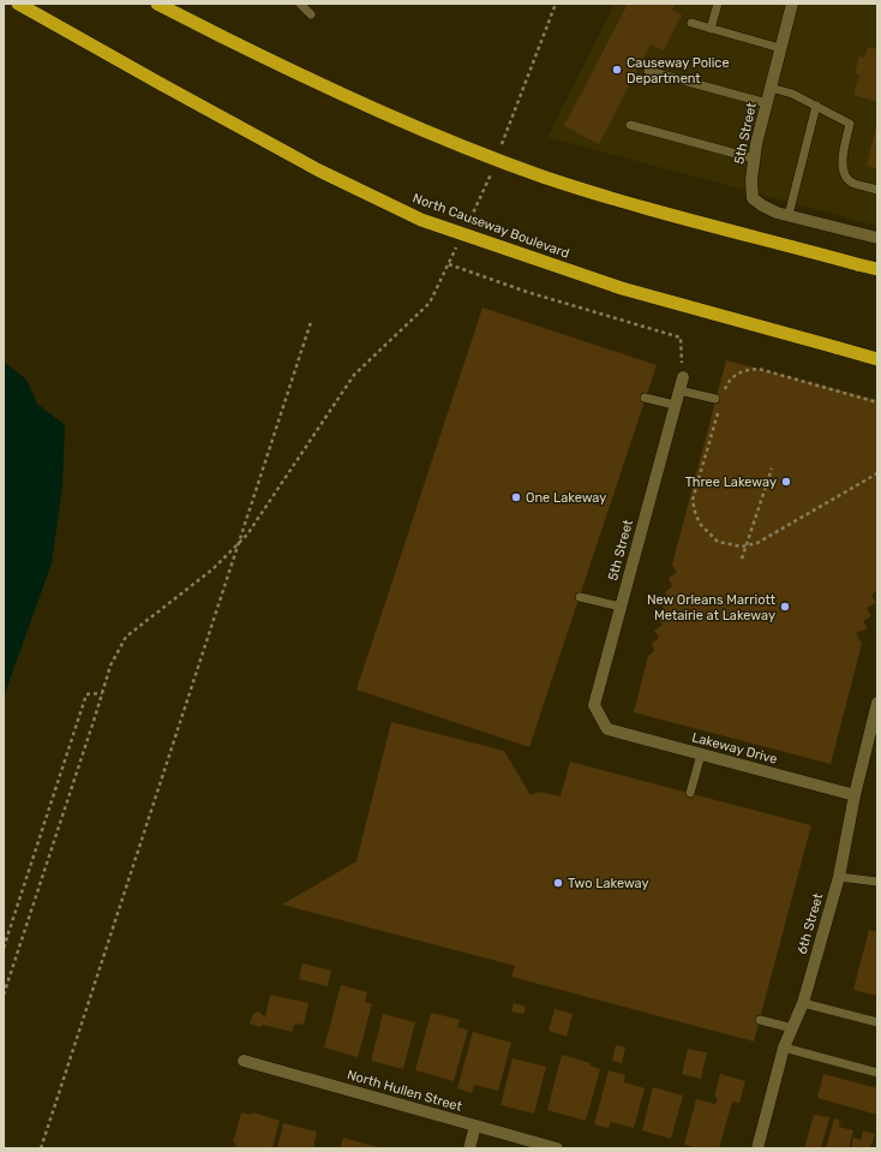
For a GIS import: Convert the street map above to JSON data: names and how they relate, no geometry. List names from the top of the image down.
{
  "streets": {
    "highway": ["North Causeway Boulevard"],
    "street": [
      "5th Street",
      "Lakeway Drive",
      "6th Street",
      "North Hullen Street"
    ]
  },
  "crossings": [
    ["5th Street", "Lakeway Drive"],
    ["Lakeway Drive", "6th Street"]
  ],
  "places": [
    "Causeway Police Department",
    "Three Lakeway",
    "One Lakeway",
    "New Orleans Marriott Metairie at Lakeway",
    "Two Lakeway"
  ]
}
